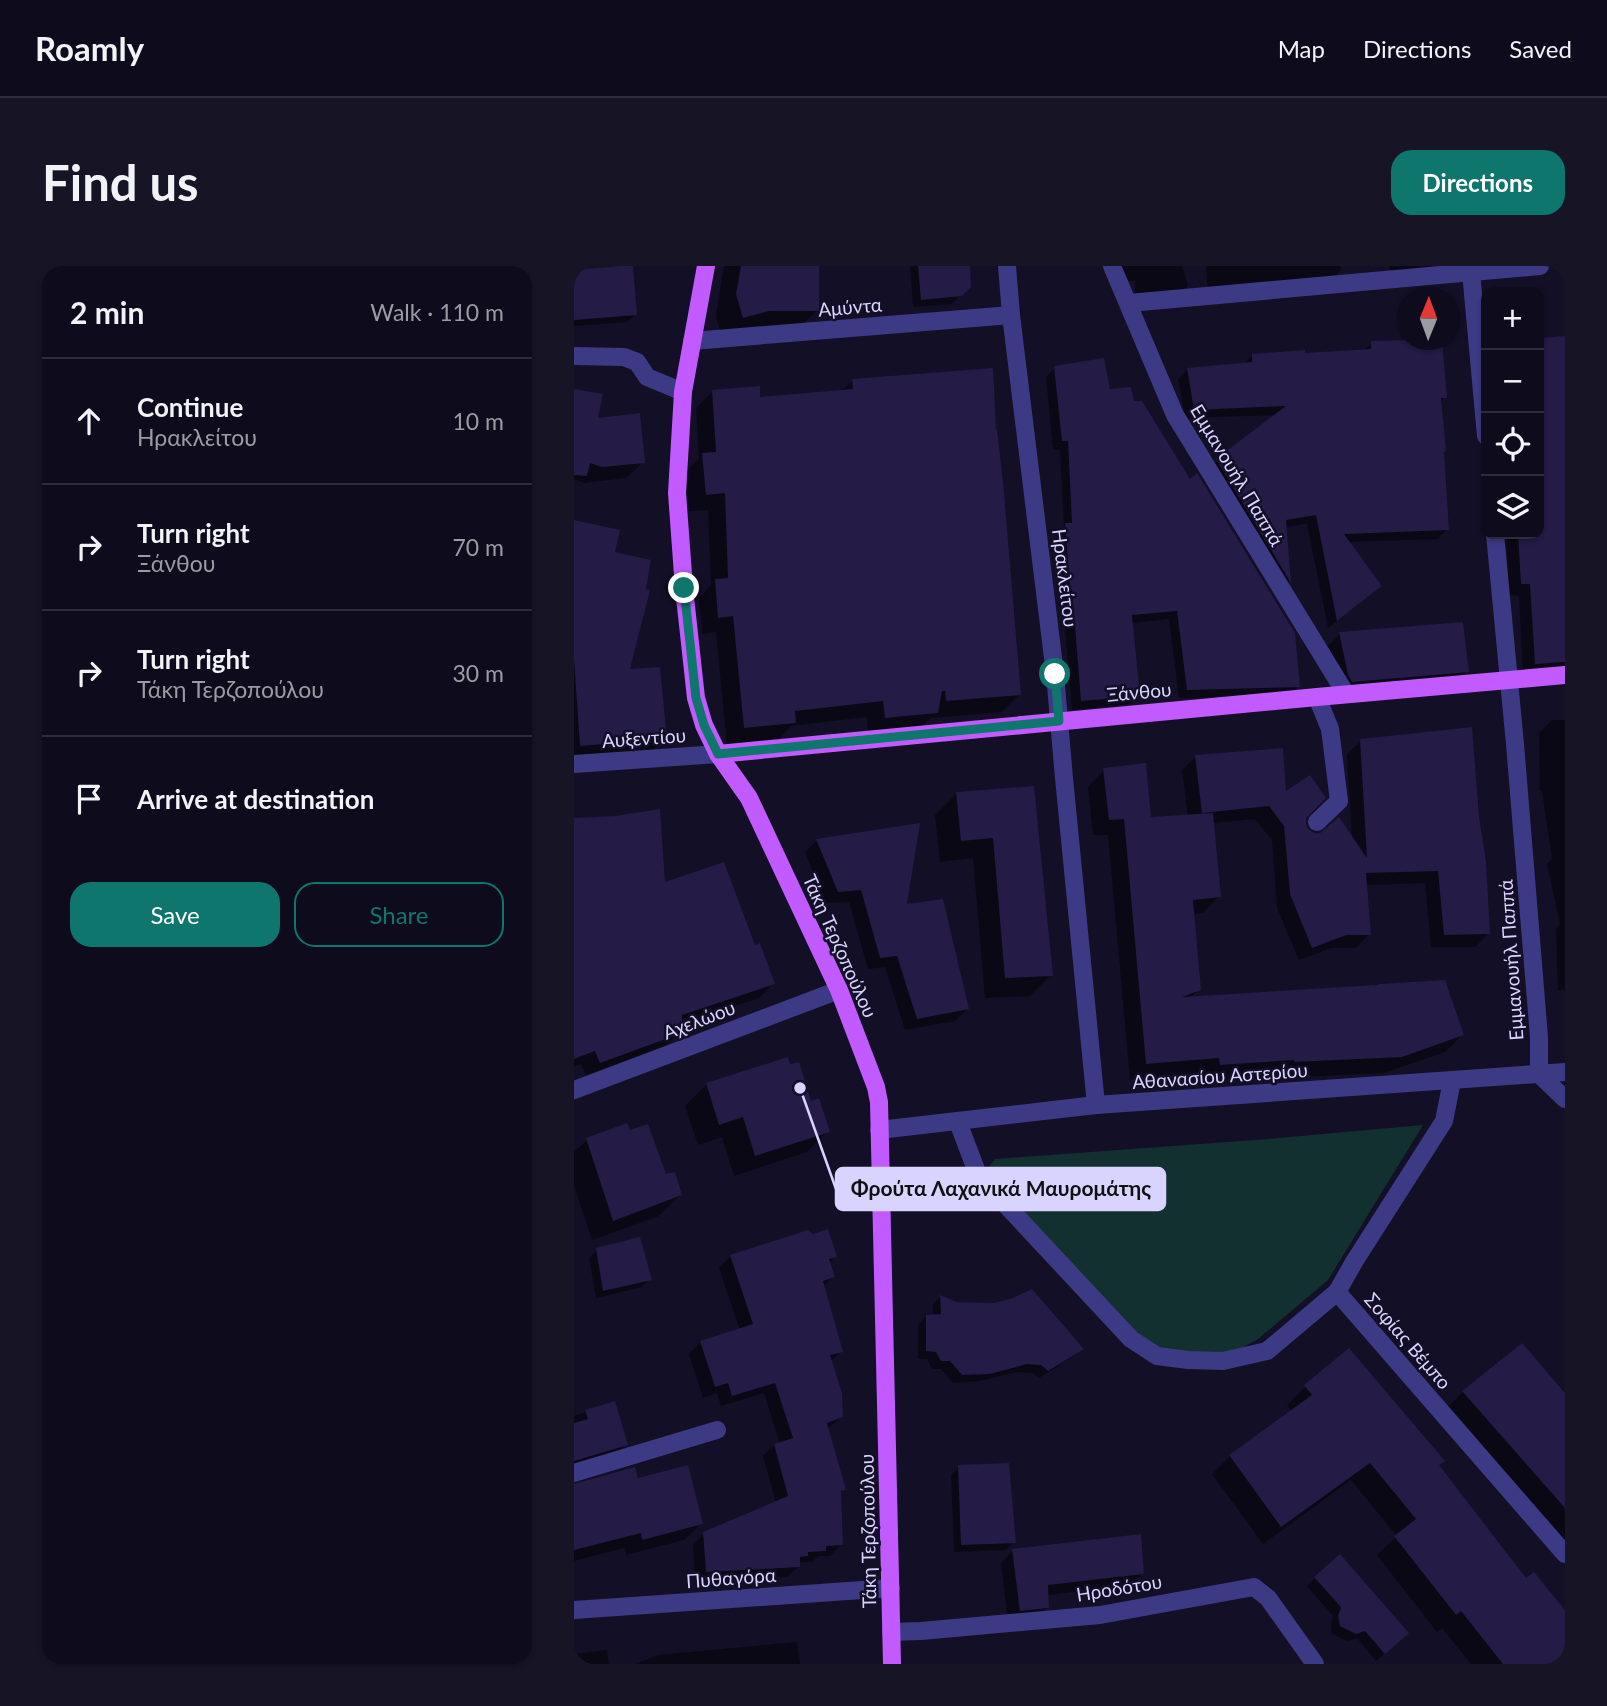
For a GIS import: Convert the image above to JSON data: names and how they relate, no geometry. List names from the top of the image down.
{
  "streets": {
    "main road": ["Ξάνθου", "Τάκη Τερζοπούλου"],
    "street": [
      "Αμύντα",
      "Εμμανουήλ Παππά",
      "Ηρακλείτου",
      "Αυξεντίου",
      "Αχελώου",
      "Αθανασίου Αστερίου",
      "Σοφίας Βέμπο",
      "Πυθαγόρα",
      "Ηροδότου"
    ]
  },
  "crossings": [
    ["Αμύντα", "Ηρακλείτου"],
    ["Αμύντα", "Τάκη Τερζοπούλου"],
    ["Εμμανουήλ Παππά", "Ξάνθου"],
    ["Εμμανουήλ Παππά", "Αθανασίου Αστερίου"],
    ["Ηρακλείτου", "Ξάνθου"],
    ["Ηρακλείτου", "Αθανασίου Αστερίου"],
    ["Ξάνθου", "Αυξεντίου"],
    ["Ξάνθου", "Τάκη Τερζοπούλου"],
    ["Αυξεντίου", "Τάκη Τερζοπούλου"],
    ["Τάκη Τερζοπούλου", "Αχελώου"],
    ["Τάκη Τερζοπούλου", "Αθανασίου Αστερίου"],
    ["Τάκη Τερζοπούλου", "Πυθαγόρα"],
    ["Τάκη Τερζοπούλου", "Ηροδότου"],
    ["Αθανασίου Αστερίου", "Σοφίας Βέμπο"]
  ],
  "places": ["Φρούτα Λαχανικά Μαυρομάτης"],
  "north": "top",
  "page": {
    "header": "Roamly",
    "nav": ["Map", "Directions", "Saved"],
    "buttons": [
      "Directions",
      ["Save", "Share"]
    ],
    "title": "Find us",
    "heading": ["2 min", "Walk · 110 m"],
    "map_buttons": ["+", "−"],
    "list": [
      ["Continue", "Ηρακλείτου", "10 m"],
      ["Turn right", "Ξάνθου", "70 m"],
      ["Turn right", "Τάκη Τερζοπούλου", "30 m"],
      "Arrive at destination"
    ]
  }
}
